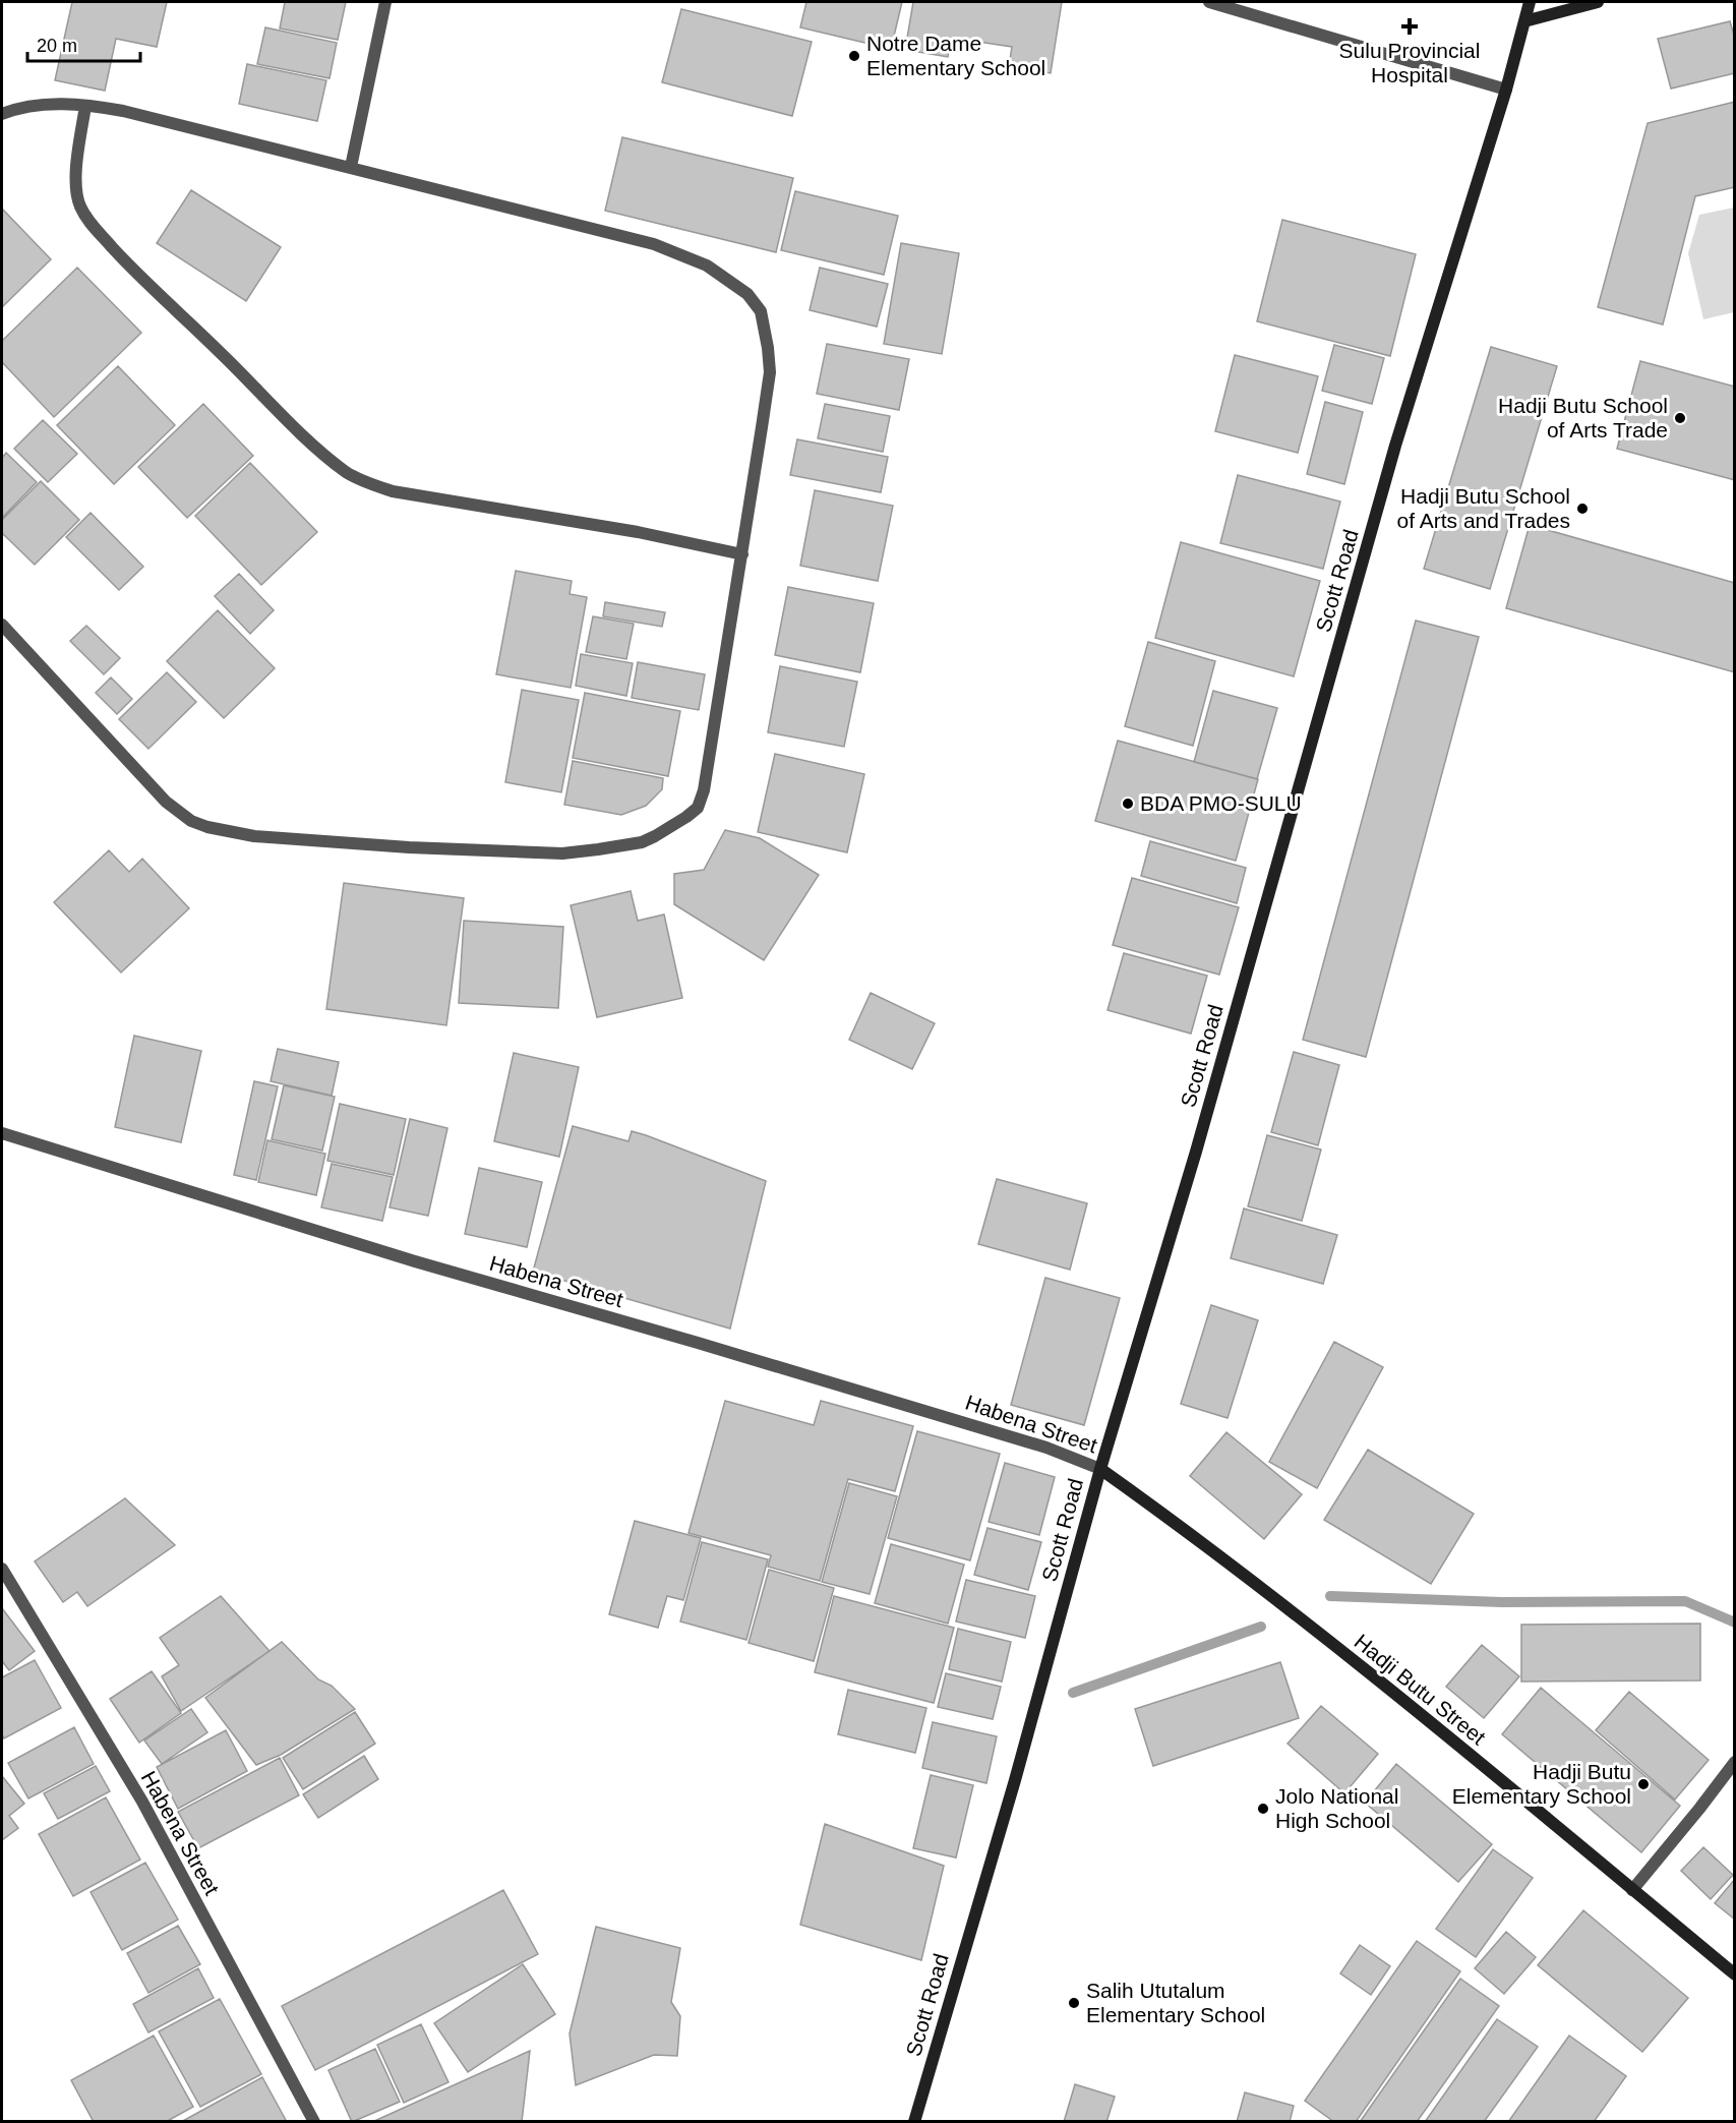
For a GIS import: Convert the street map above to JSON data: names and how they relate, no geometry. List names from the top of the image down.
{
  "streets": {
    "street": ["Scott Road", "Habena Street", "Hadji Butu Street"]
  },
  "crossings": [
    ["Scott Road", "Habena Street"],
    ["Scott Road", "Hadji Butu Street"],
    ["Habena Street", "Hadji Butu Street"]
  ],
  "places": {
    "health": ["Sulu Provincial Hospital"],
    "other": [
      "Notre Dame Elementary School",
      "Hadji Butu School of Arts Trade",
      "Hadji Butu School of Arts and Trades",
      "BDA PMO-SULU",
      "Hadji Butu Elementary School",
      "Jolo National High School",
      "Salih Ututalum Elementary School"
    ]
  },
  "scale_bar": "20 m"
}
